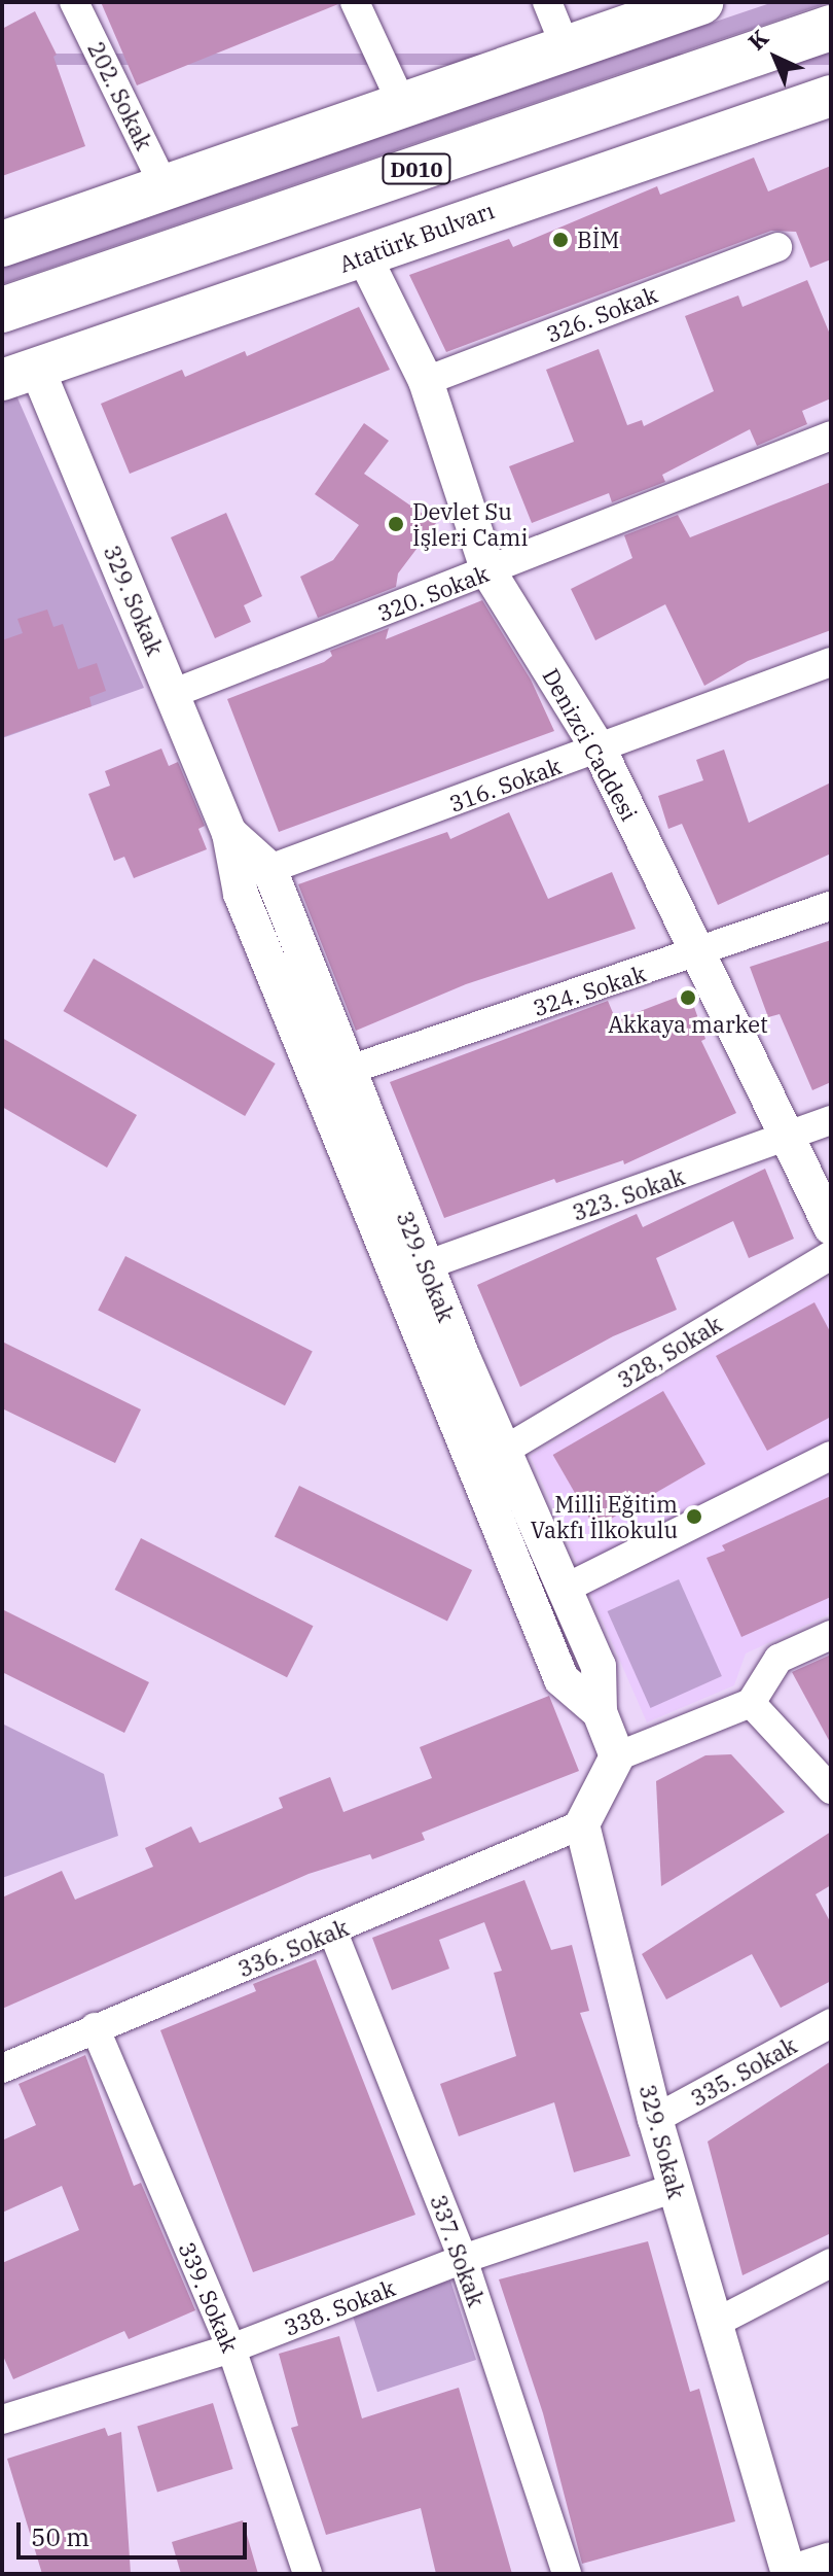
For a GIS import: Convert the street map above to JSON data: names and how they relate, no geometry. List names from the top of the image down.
{
  "streets": {
    "main road": ["D010", "Atatürk Bulvarı"],
    "street": [
      "202. Sokak",
      "326. Sokak",
      "320. Sokak",
      "329. Sokak",
      "Denizci Caddesi",
      "316. Sokak",
      "324. Sokak",
      "323. Sokak",
      "328, Sokak",
      "336. Sokak",
      "335. Sokak",
      "337. Sokak",
      "339. Sokak",
      "338. Sokak"
    ]
  },
  "crossings": [
    ["Atatürk Bulvarı", "329. Sokak"],
    ["Atatürk Bulvarı", "Denizci Caddesi"],
    ["326. Sokak", "Denizci Caddesi"],
    ["320. Sokak", "329. Sokak"],
    ["320. Sokak", "Denizci Caddesi"],
    ["329. Sokak", "316. Sokak"],
    ["329. Sokak", "324. Sokak"],
    ["329. Sokak", "323. Sokak"],
    ["329. Sokak", "328, Sokak"],
    ["329. Sokak", "336. Sokak"],
    ["329. Sokak", "335. Sokak"],
    ["329. Sokak", "338. Sokak"],
    ["Denizci Caddesi", "316. Sokak"],
    ["Denizci Caddesi", "324. Sokak"],
    ["Denizci Caddesi", "323. Sokak"],
    ["336. Sokak", "337. Sokak"],
    ["336. Sokak", "339. Sokak"],
    ["337. Sokak", "338. Sokak"],
    ["339. Sokak", "338. Sokak"]
  ],
  "places": [
    "BİM",
    "Devlet Su İşleri Cami",
    "Akkaya market",
    "Milli Eğitim Vakfı İlkokulu"
  ],
  "scale_bar": "50 m",
  "north": "top left"
}
